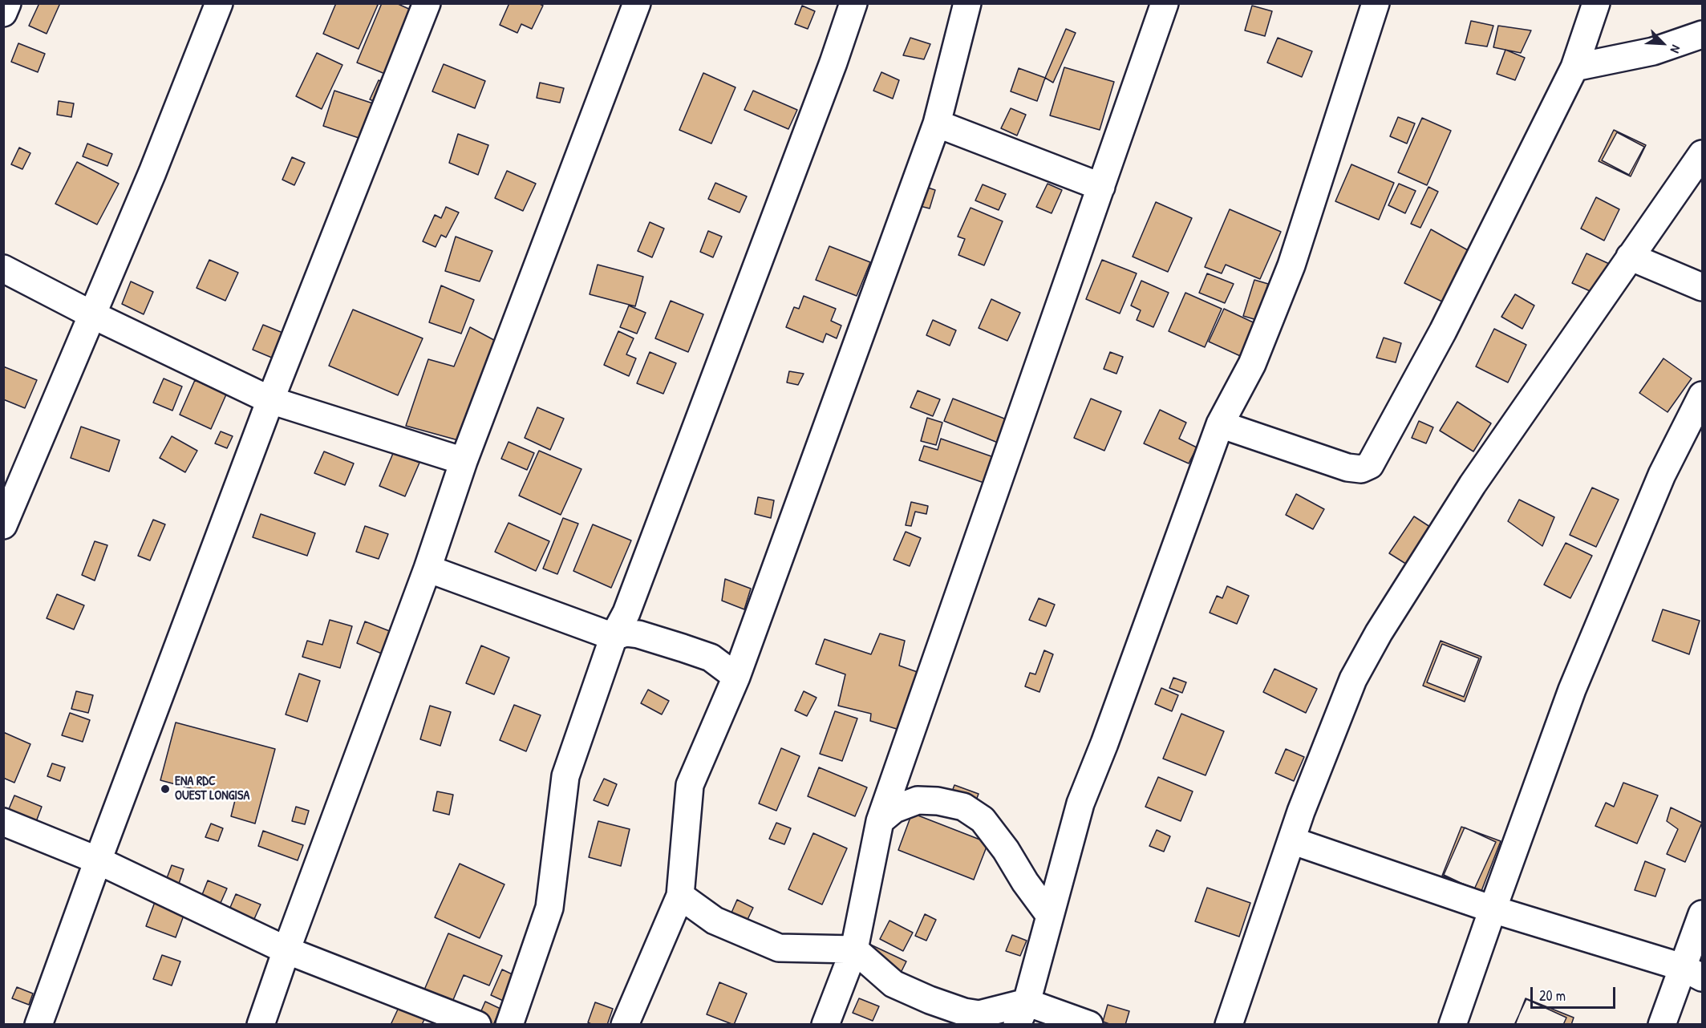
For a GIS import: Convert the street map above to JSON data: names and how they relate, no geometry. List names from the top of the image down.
{
  "places": ["ENA RDC OUEST LONGISA"],
  "scale_bar": "20 m",
  "north": "bottom right"
}
